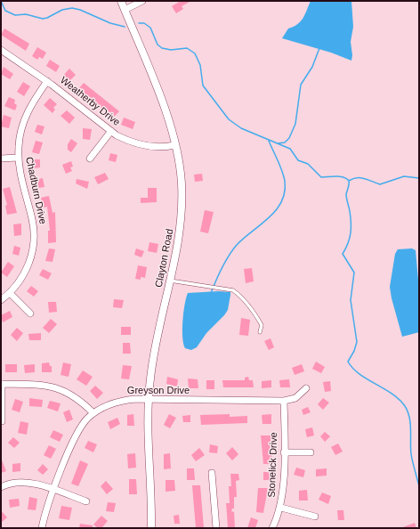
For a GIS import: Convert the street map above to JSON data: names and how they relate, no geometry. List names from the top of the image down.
{
  "streets": {
    "street": [
      "Weatherby Drive",
      "Chadburn Drive",
      "Clayton Road",
      "Greyson Drive",
      "Stonelick Drive"
    ]
  },
  "crossings": [
    ["Weatherby Drive", "Chadburn Drive"],
    ["Weatherby Drive", "Clayton Road"],
    ["Clayton Road", "Greyson Drive"],
    ["Greyson Drive", "Stonelick Drive"]
  ]
}
